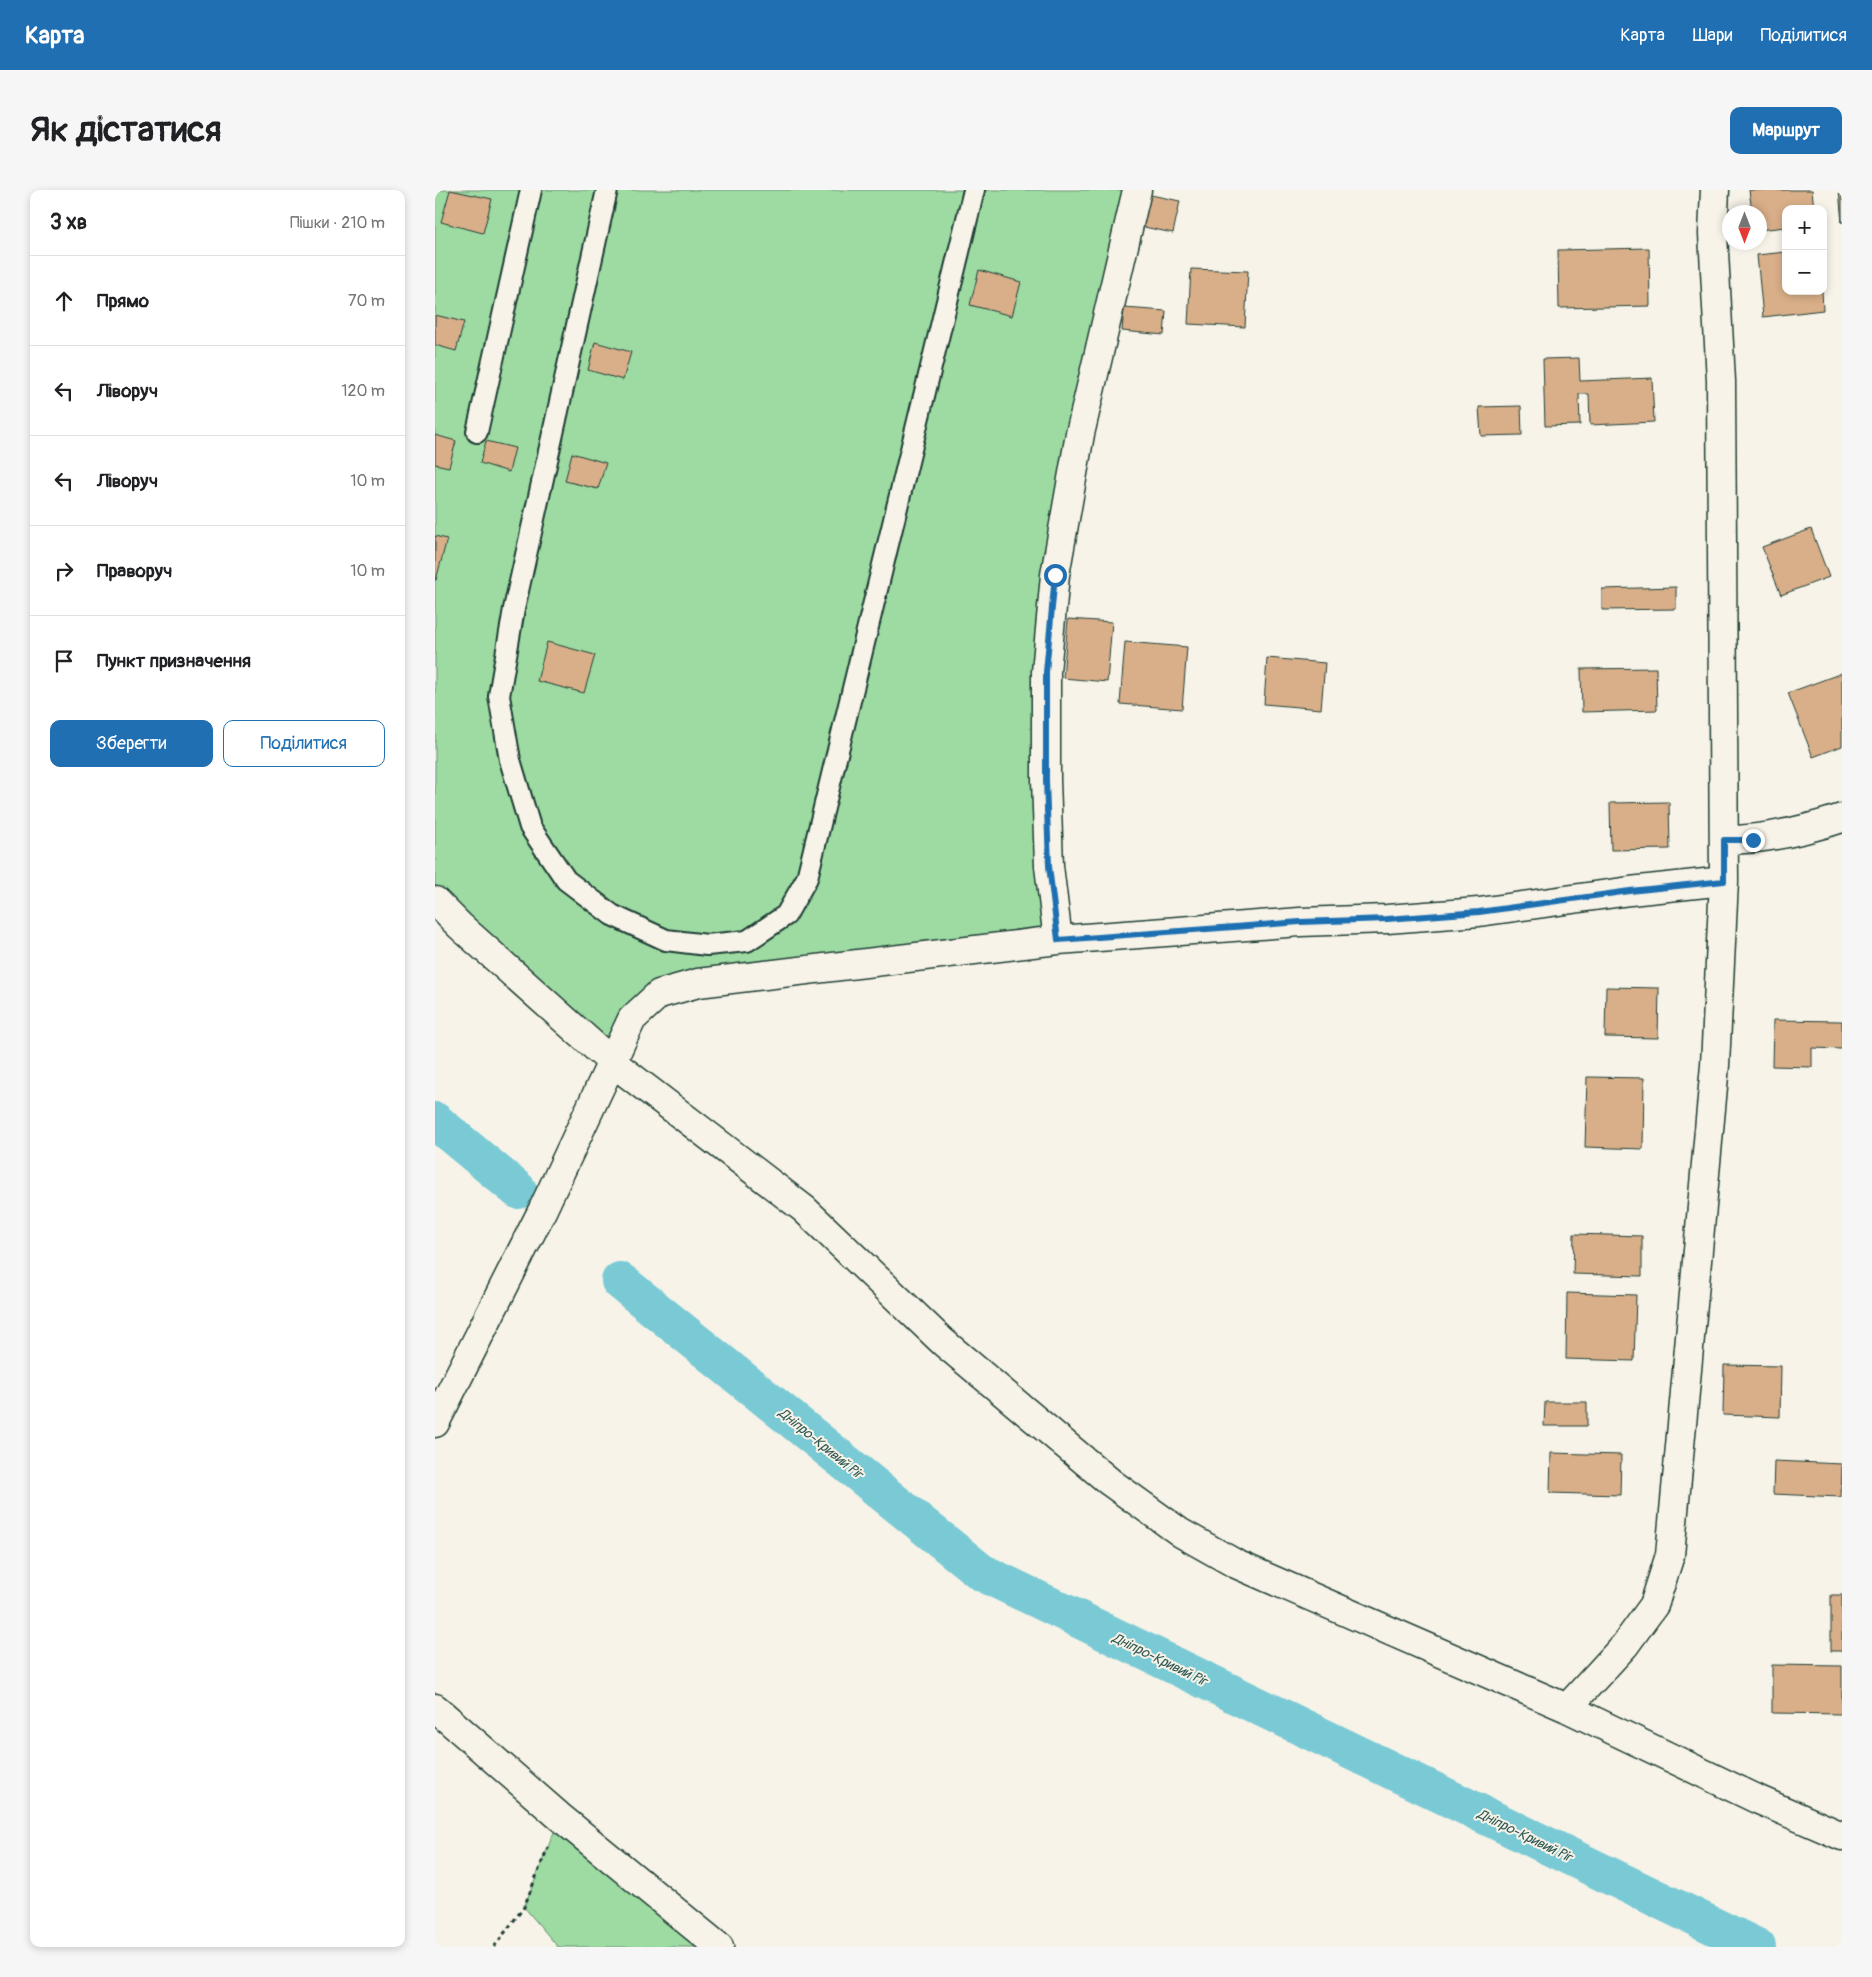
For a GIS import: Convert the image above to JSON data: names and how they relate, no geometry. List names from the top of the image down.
{
  "water": ["Дніпро-Кривий Ріг"],
  "north": "bottom",
  "page": {
    "header": "Карта",
    "nav": ["Карта", "Шари", "Поділитися"],
    "buttons": [
      "Маршрут",
      ["Зберегти", "Поділитися"]
    ],
    "title": "Як дістатися",
    "heading": ["3 хв", "Пішки · 210 m"],
    "map_buttons": ["+", "−"],
    "list": [
      ["Прямо", "70 m"],
      ["Ліворуч", "120 m"],
      ["Ліворуч", "10 m"],
      ["Праворуч", "10 m"],
      "Пункт призначення"
    ]
  }
}
